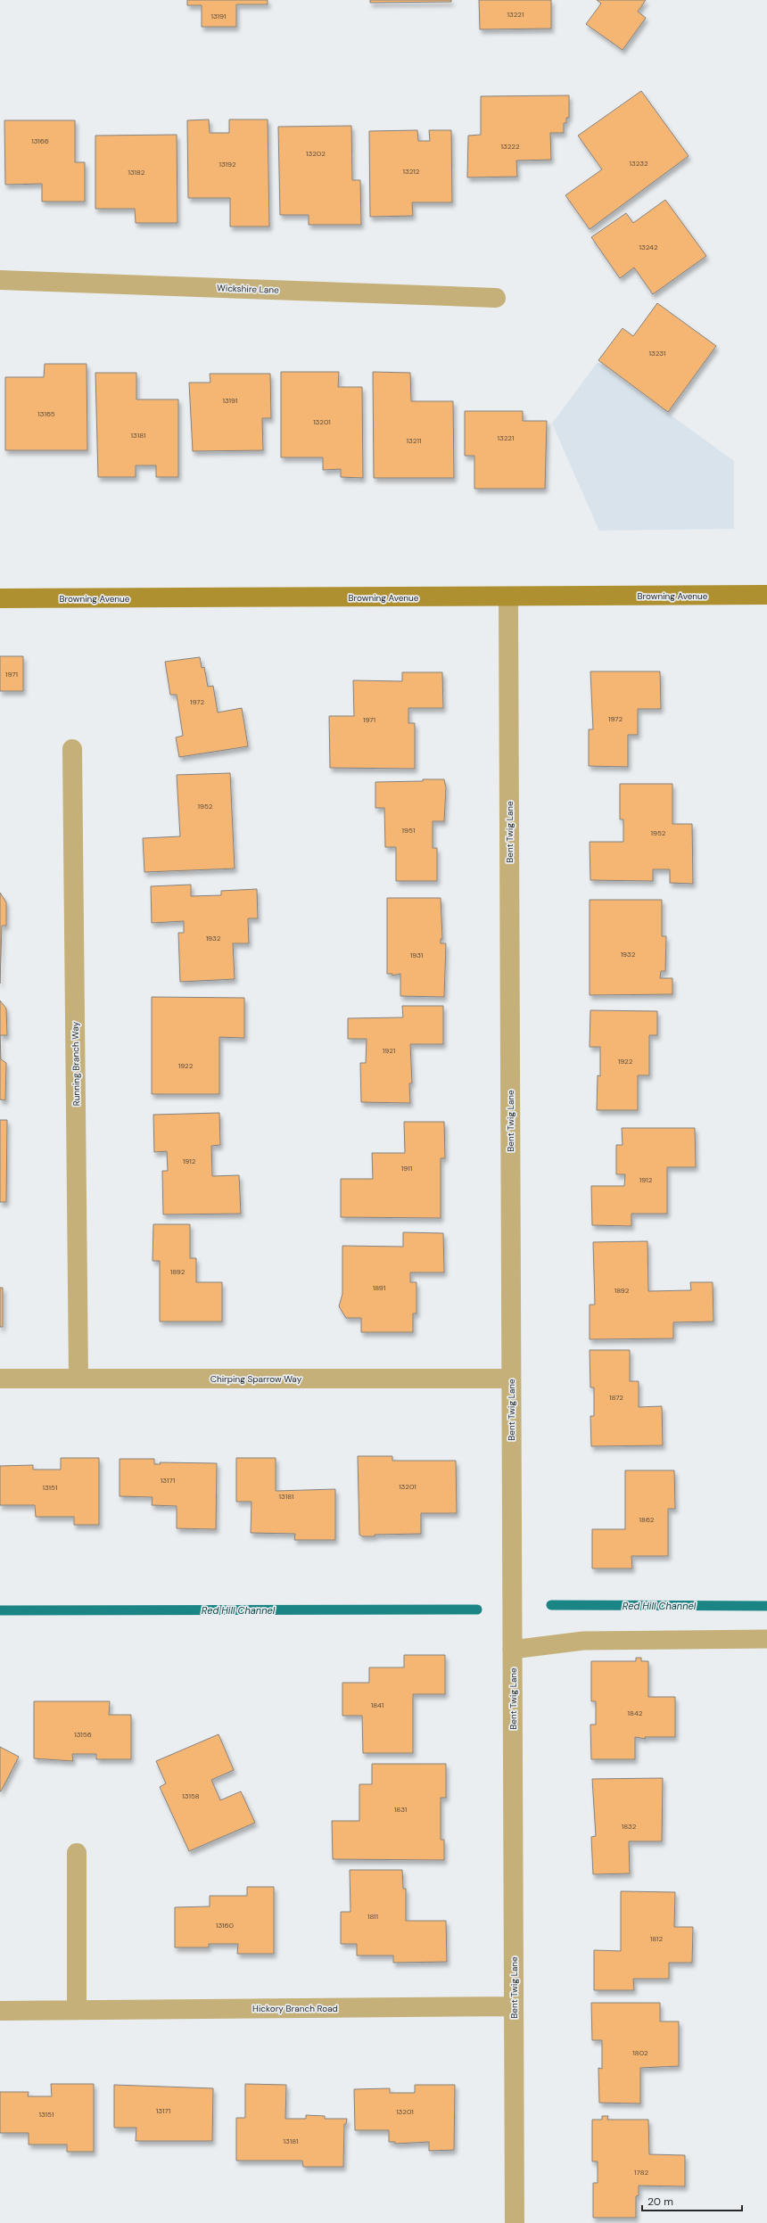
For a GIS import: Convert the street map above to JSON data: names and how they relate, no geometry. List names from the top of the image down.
{
  "streets": {
    "street": [
      "Wickshire Lane",
      "Browning Avenue",
      "Bent Twig Lane",
      "Running Branch Way",
      "Chirping Sparrow Way",
      "Hickory Branch Road"
    ]
  },
  "crossings": [
    ["Browning Avenue", "Bent Twig Lane"],
    ["Bent Twig Lane", "Chirping Sparrow Way"],
    ["Bent Twig Lane", "Hickory Branch Road"],
    ["Running Branch Way", "Chirping Sparrow Way"]
  ],
  "water": ["Red Hill Channel"],
  "house_numbers": [
    "13221",
    "13191",
    "13166",
    "13222",
    "13202",
    "13232",
    "13192",
    "13212",
    "13182",
    "13242",
    "13231",
    "13191",
    "13165",
    "13201",
    "13181",
    "13221",
    "13211",
    "1971",
    "1972",
    "1972",
    "1971",
    "1952",
    "1951",
    "1952",
    "1932",
    "1932",
    "1931",
    "1921",
    "1922",
    "1922",
    "1912",
    "1911",
    "1912",
    "1892",
    "1891",
    "1892",
    "1872",
    "13171",
    "13201",
    "13151",
    "13181",
    "1862",
    "1841",
    "1842",
    "13156",
    "13158",
    "1831",
    "1832",
    "1811",
    "13160",
    "1812",
    "1802",
    "13171",
    "13201",
    "13151",
    "13181",
    "1782"
  ],
  "scale_bar": "20 m"
}
